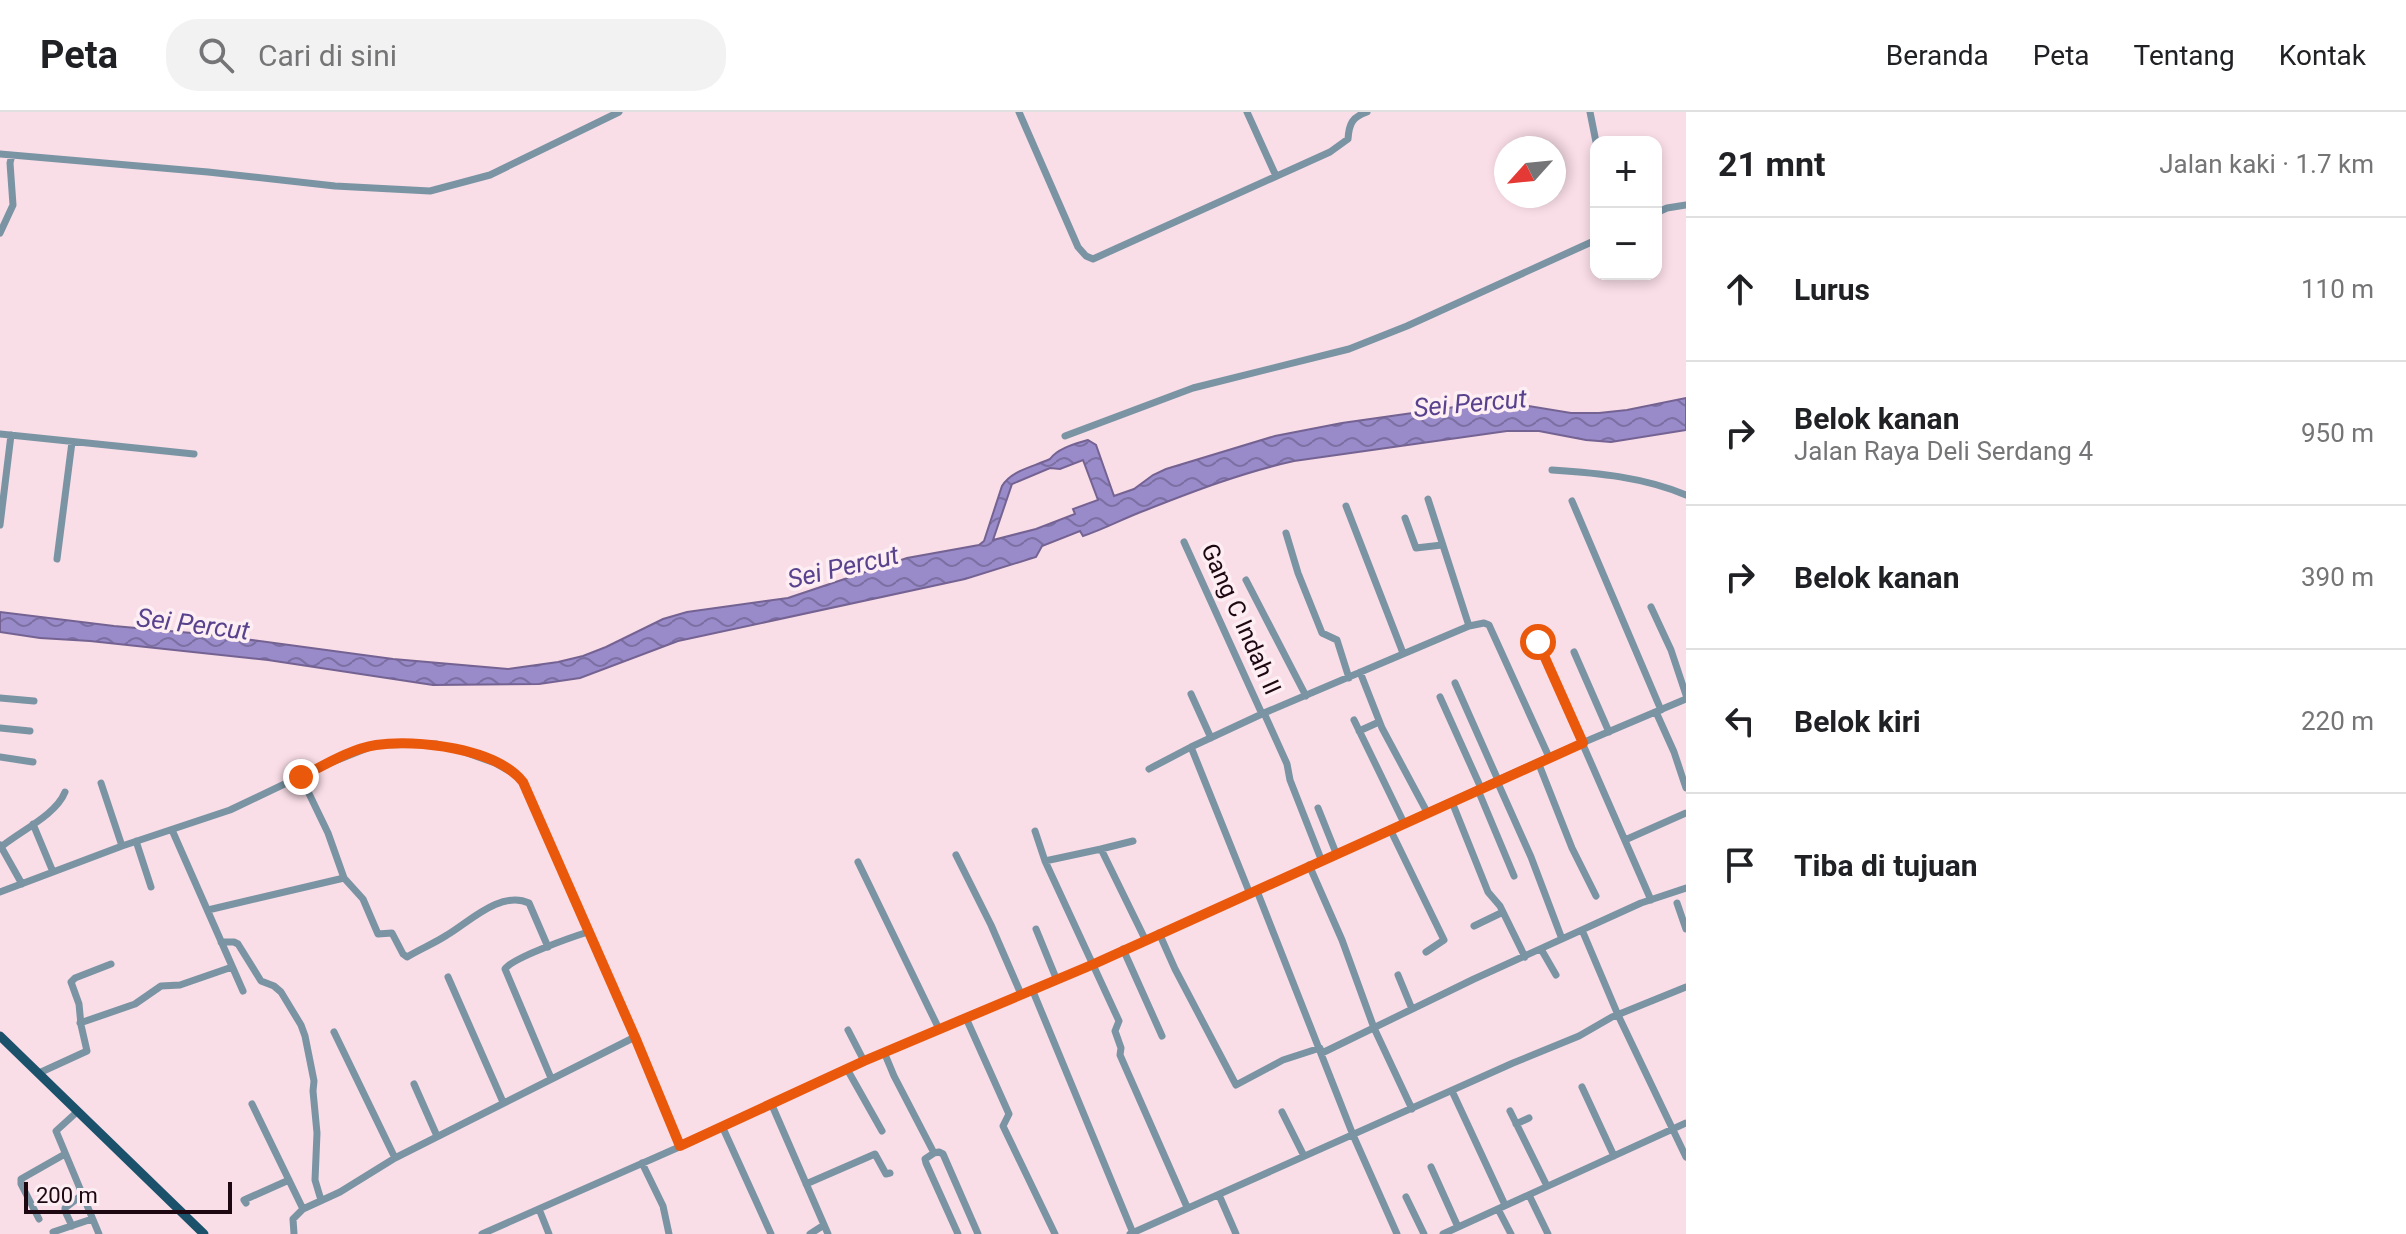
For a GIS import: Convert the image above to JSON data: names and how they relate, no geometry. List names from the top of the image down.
{
  "streets": {
    "street": ["Gang C Indah II"]
  },
  "water": ["Sei Percut"],
  "scale_bar": "200 m",
  "north": "bottom left",
  "page": {
    "header": "Peta",
    "search": "Cari di sini",
    "nav": [
      "Beranda",
      "Peta",
      "Tentang",
      "Kontak"
    ],
    "heading": ["21 mnt", "Jalan kaki · 1.7 km"],
    "map_buttons": ["+", "−"],
    "list": [
      ["Lurus", "110 m"],
      ["Belok kanan", "Jalan Raya Deli Serdang 4", "950 m"],
      ["Belok kanan", "390 m"],
      ["Belok kiri", "220 m"],
      "Tiba di tujuan"
    ],
    "scale": "200 m"
  }
}
